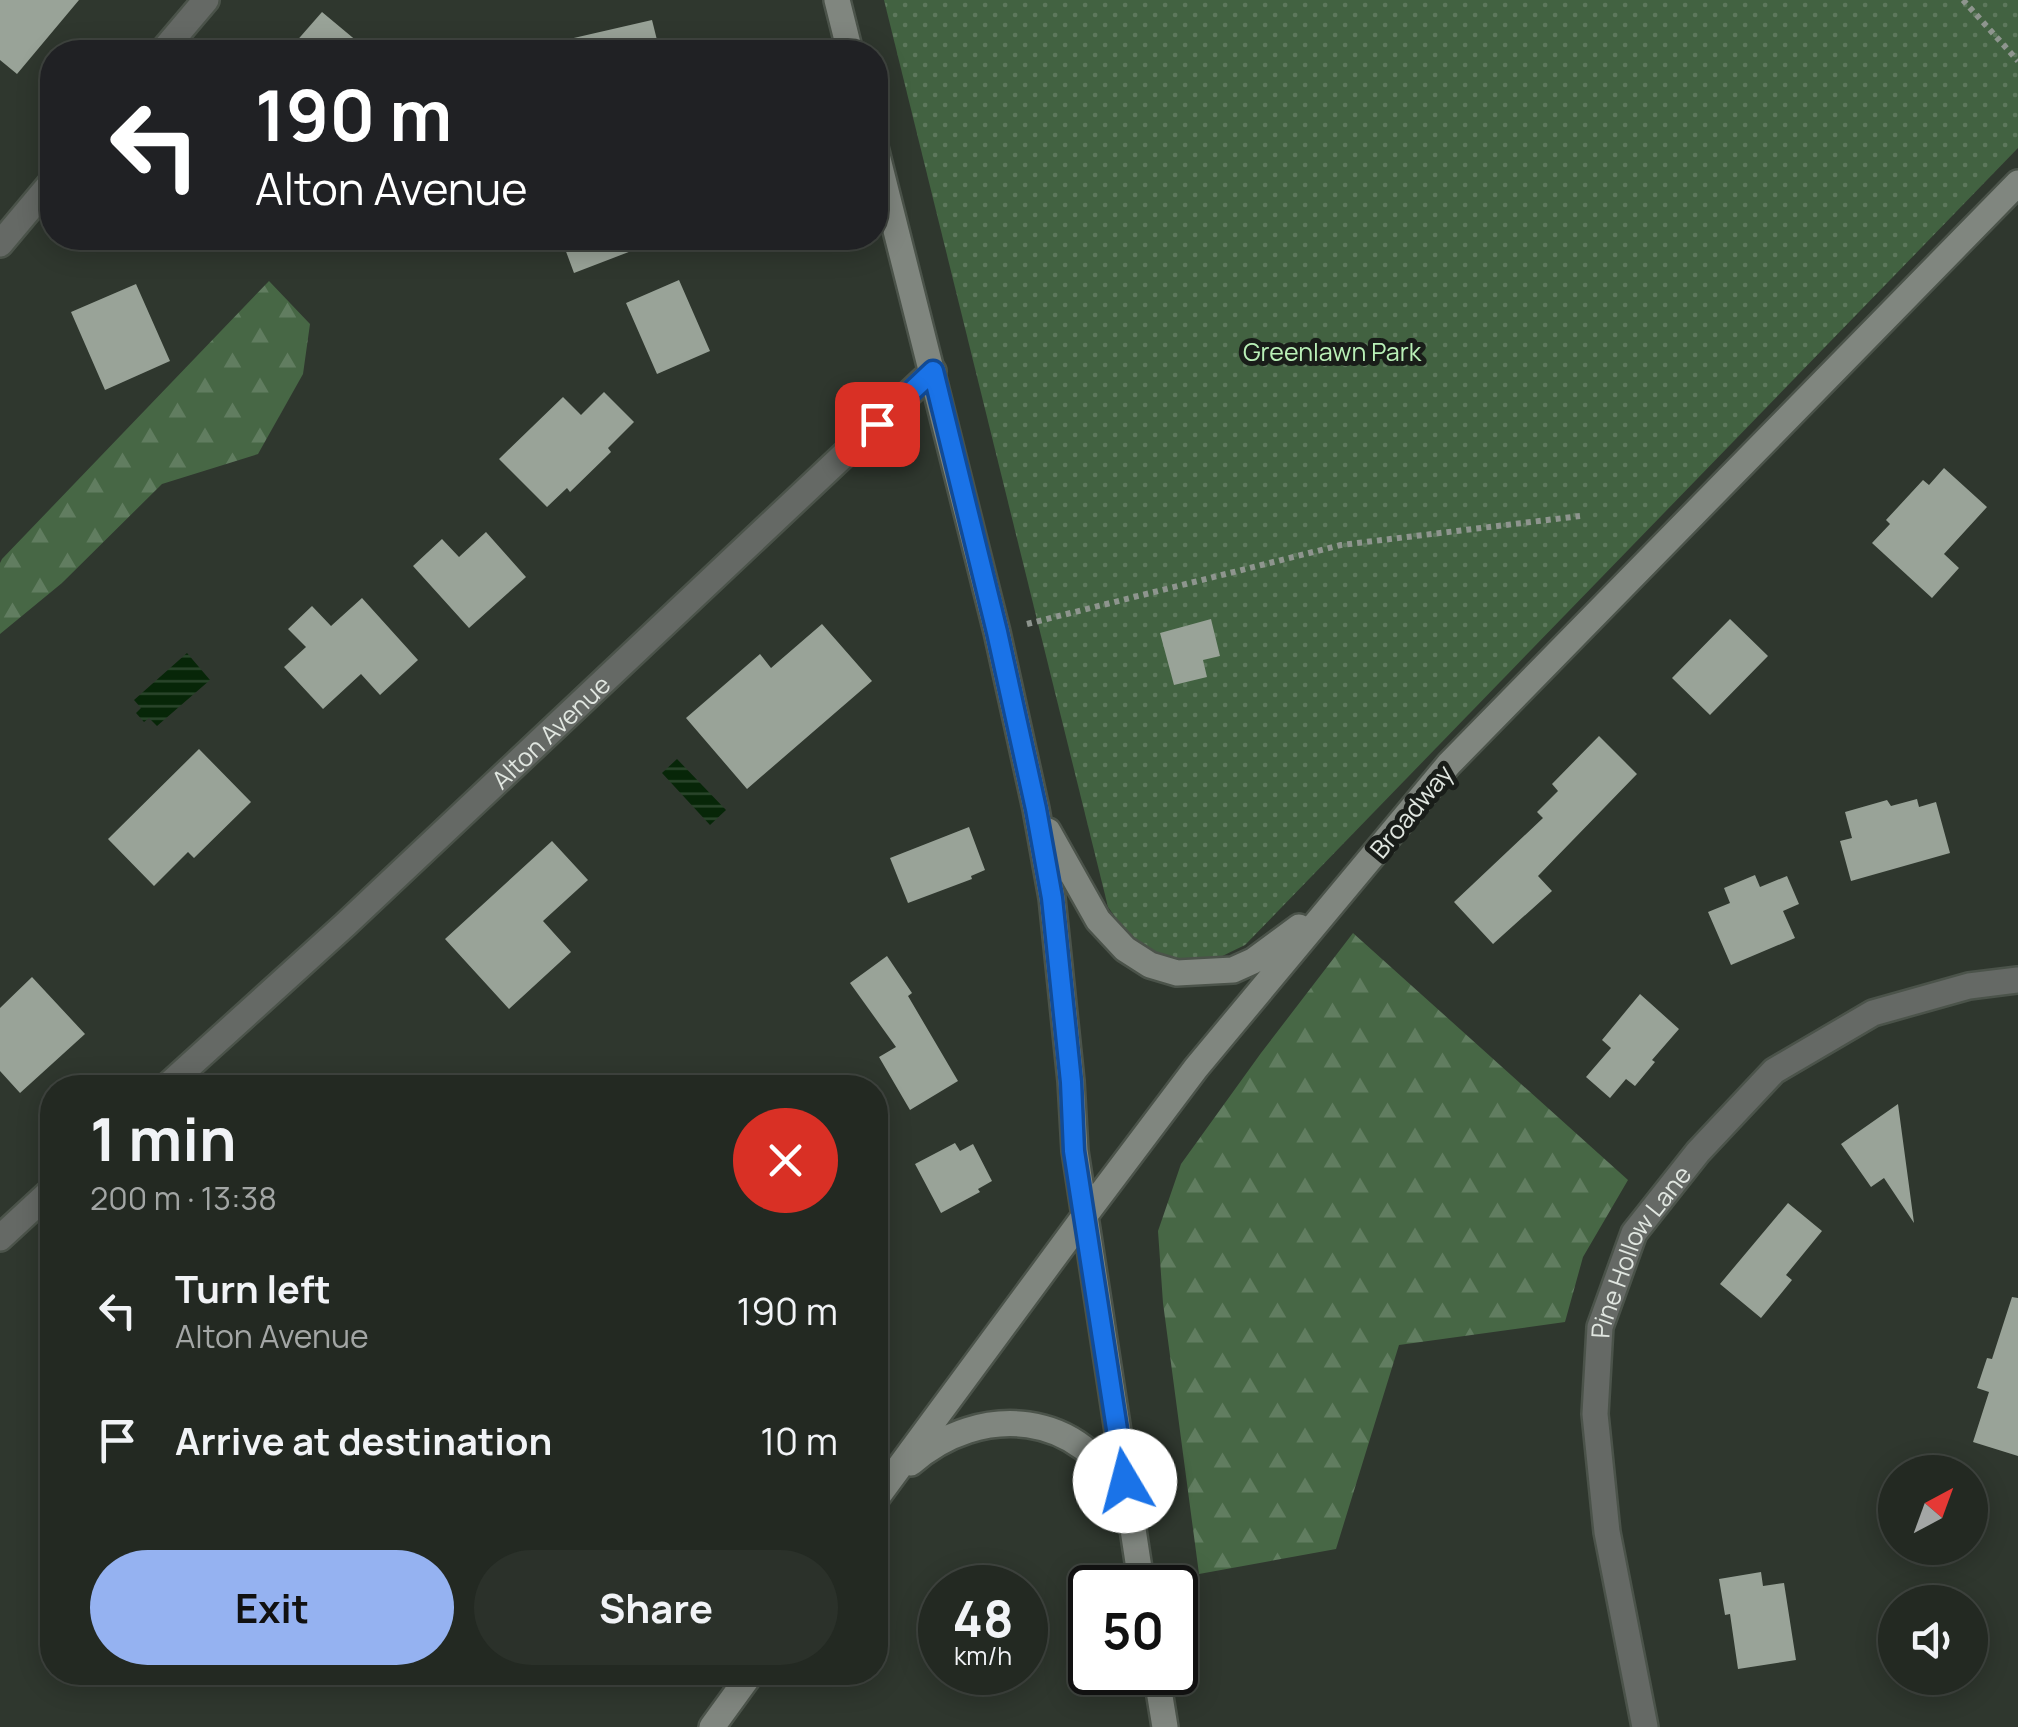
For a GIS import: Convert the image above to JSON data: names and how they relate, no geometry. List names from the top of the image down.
{
  "streets": {
    "main road": ["Broadway"],
    "street": ["Alton Avenue", "Pine Hollow Lane"]
  },
  "parks": ["Greenlawn Park"],
  "north": "top right",
  "page": {
    "turn": ["190 m", "Alton Avenue"],
    "heading": ["1 min", "200 m · 13:38"],
    "list": [
      {
        "name": "Turn left",
        "note": "Alton Avenue",
        "value": "190 m"
      },
      {
        "name": "Arrive at destination",
        "value": "10 m"
      }
    ],
    "buttons": ["Exit", "Share"],
    "speed": "48 km/h",
    "limit": "50"
  }
}
